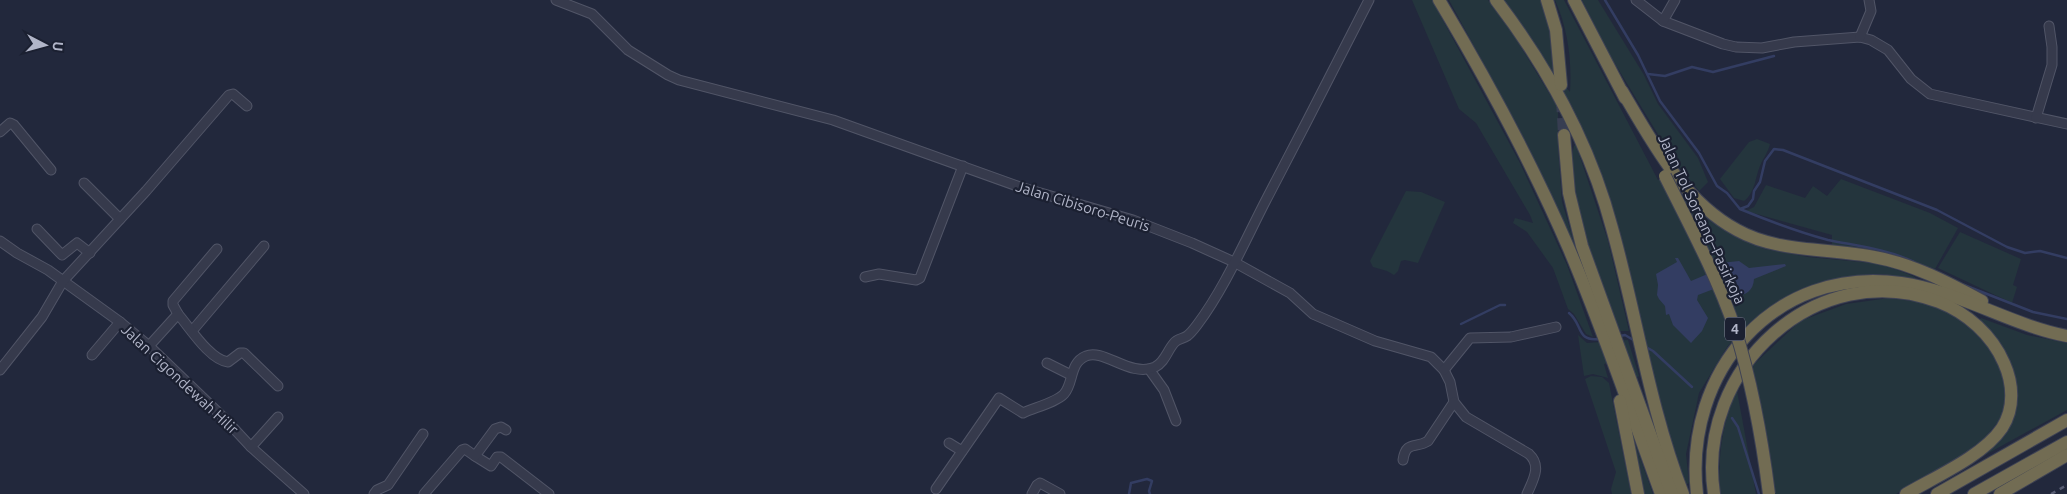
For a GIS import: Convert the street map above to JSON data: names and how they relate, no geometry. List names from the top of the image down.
{
  "streets": {
    "highway": ["Jalan Tol Soreang–Pasirkoja", "4"],
    "street": ["Jalan Cibisoro-Peuris", "Jalan Cigondewah Hilir"]
  },
  "north": "right"
}
